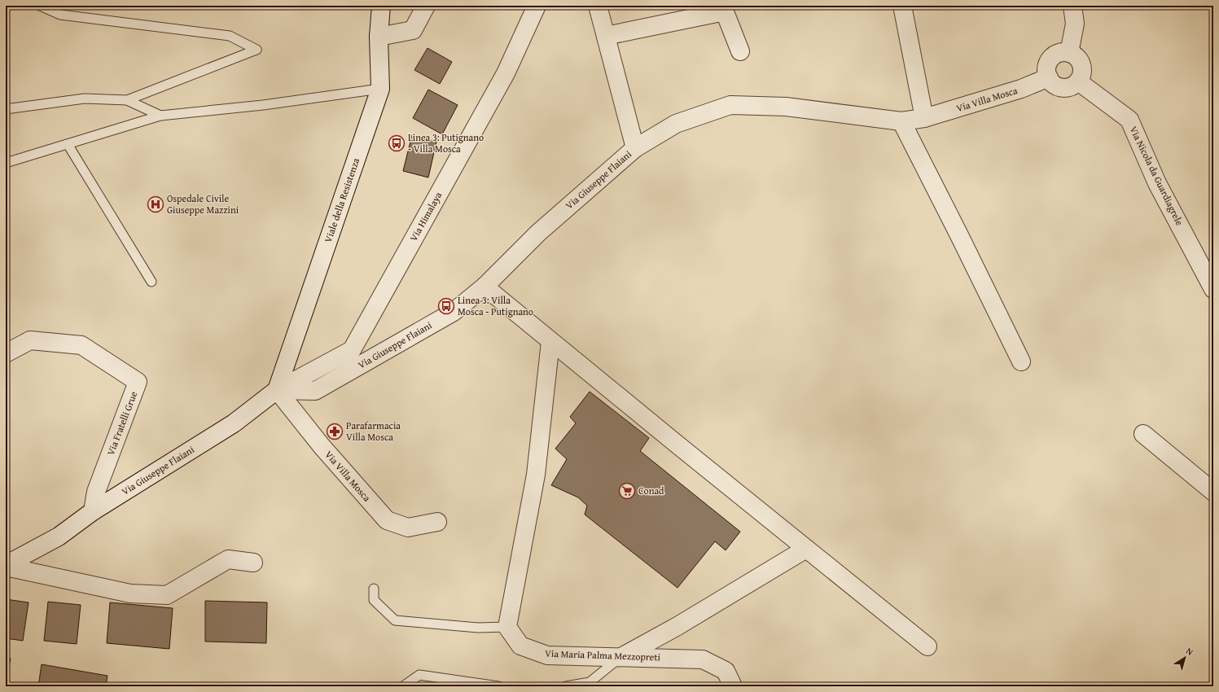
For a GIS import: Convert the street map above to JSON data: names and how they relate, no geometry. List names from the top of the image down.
{
  "streets": {
    "street": [
      "Via Villa Mosca",
      "Via Nicola da Guardiagrele",
      "Via Giuseppe Flaiani",
      "Viale della Resistenza",
      "Via Himalaya",
      "Via Fratelli Grue",
      "Via Maria Palma Mezzopreti"
    ]
  },
  "crossings": [
    ["Via Villa Mosca", "Via Nicola da Guardiagrele"],
    ["Via Villa Mosca", "Via Giuseppe Flaiani"],
    ["Via Villa Mosca", "Viale della Resistenza"],
    ["Via Villa Mosca", "Via Himalaya"],
    ["Via Giuseppe Flaiani", "Viale della Resistenza"],
    ["Via Giuseppe Flaiani", "Via Himalaya"],
    ["Via Giuseppe Flaiani", "Via Fratelli Grue"],
    ["Viale della Resistenza", "Via Himalaya"]
  ],
  "places": {
    "bus stop": ["Linea 3: Putignano - Villa Mosca", "Linea 3: Villa Mosca - Putignano"],
    "hospital": ["Ospedale Civile Giuseppe Mazzini"],
    "pharmacy": ["Parafarmacia Villa Mosca"],
    "supermarket": ["Conad"]
  },
  "north": "top right"
}
